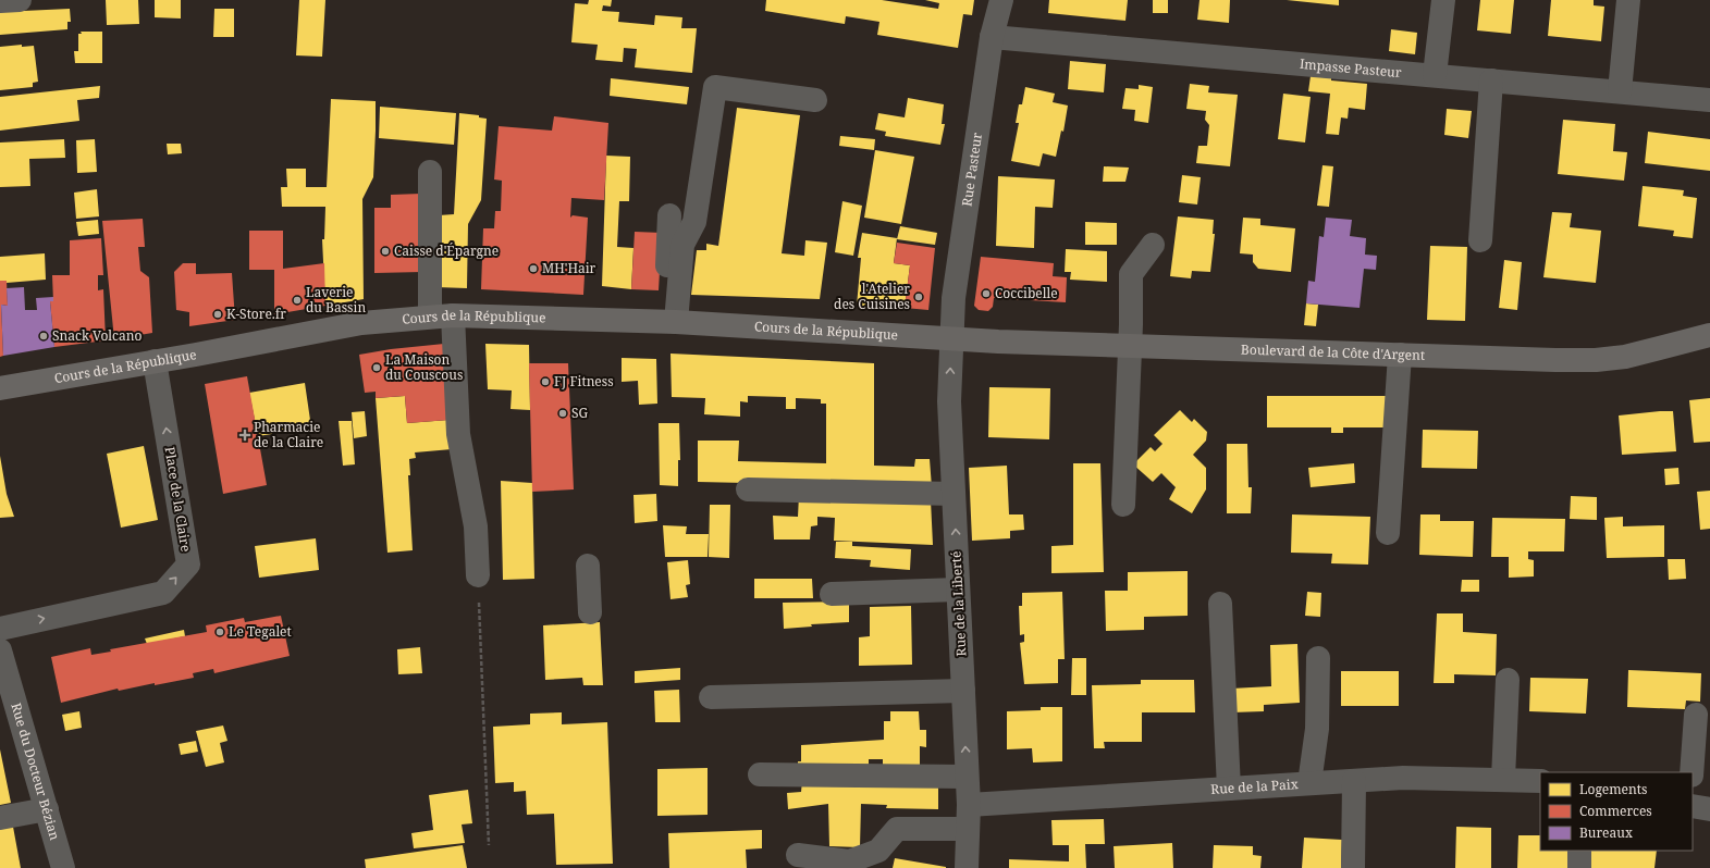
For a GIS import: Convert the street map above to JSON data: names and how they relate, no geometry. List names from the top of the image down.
{
  "streets": {
    "main road": ["Cours de la République", "Boulevard de la Côte d'Argent"],
    "street": [
      "Impasse Pasteur",
      "Rue Pasteur",
      "Place de la Claire",
      "Rue de la Liberté",
      "Rue du Docteur Bézian",
      "Rue de la Paix"
    ]
  },
  "crossings": [
    ["Impasse Pasteur", "Rue Pasteur"],
    ["Rue Pasteur", "Cours de la République"],
    ["Rue Pasteur", "Boulevard de la Côte d'Argent"],
    ["Rue Pasteur", "Rue de la Liberté"],
    ["Cours de la République", "Boulevard de la Côte d'Argent"],
    ["Cours de la République", "Place de la Claire"],
    ["Cours de la République", "Rue de la Liberté"],
    ["Boulevard de la Côte d'Argent", "Rue de la Liberté"],
    ["Rue de la Liberté", "Rue de la Paix"]
  ],
  "places": {
    "other": [
      "Caisse d'Épargne",
      "MH'Hair",
      "Coccibelle",
      "l'Atelier des Cuisines",
      "Laverie du Bassin",
      "K-Store.fr",
      "Snack Volcano",
      "La Maison du Couscous",
      "FJ Fitness",
      "SG",
      "Le Tegalet"
    ],
    "health": ["Pharmacie de la Claire"]
  },
  "legend": ["Logements", "Commerces", "Bureaux"]
}
